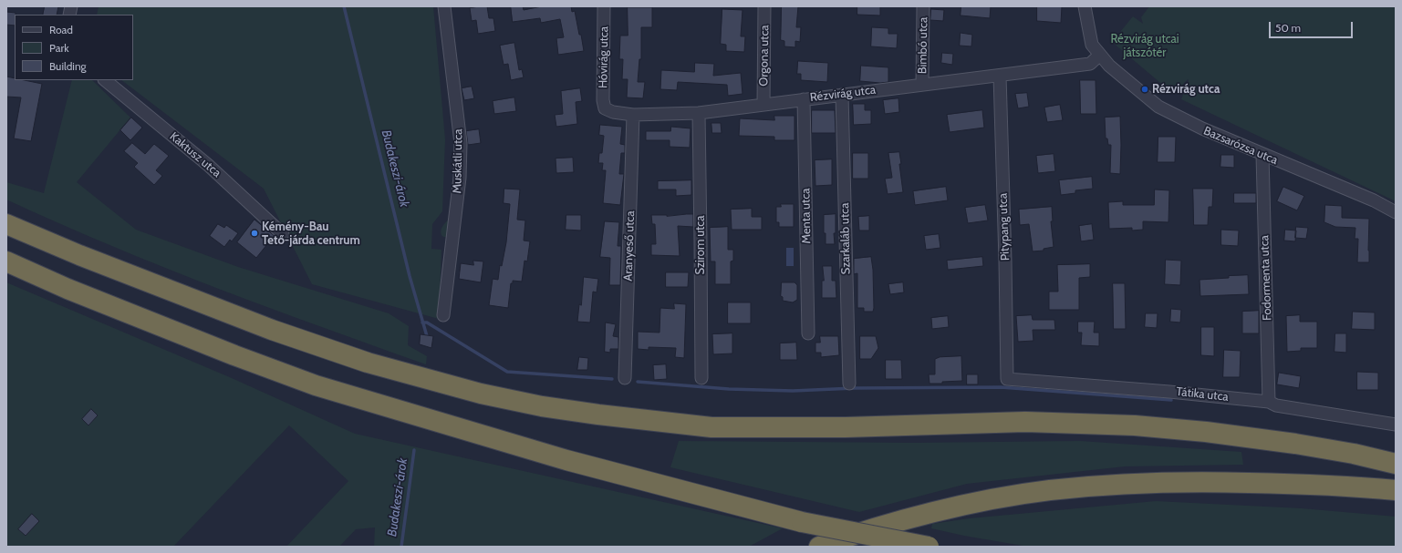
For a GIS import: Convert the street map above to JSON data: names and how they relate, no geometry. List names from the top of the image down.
{
  "streets": {
    "street": [
      "Bimbó utca",
      "Orgona utca",
      "Hóvirág utca",
      "Rézvirág utca",
      "Bazsarózsa utca",
      "Kaktusz utca",
      "Muskátli utca",
      "Menta utca",
      "Pitypang utca",
      "Szarkaláb utca",
      "Szirom utca",
      "Aranyeső utca",
      "Fodormenta utca",
      "Tátika utca"
    ]
  },
  "crossings": [
    ["Bimbó utca", "Rézvirág utca"],
    ["Orgona utca", "Rézvirág utca"],
    ["Hóvirág utca", "Rézvirág utca"],
    ["Rézvirág utca", "Bazsarózsa utca"],
    ["Rézvirág utca", "Menta utca"],
    ["Rézvirág utca", "Pitypang utca"],
    ["Rézvirág utca", "Szarkaláb utca"],
    ["Rézvirág utca", "Szirom utca"],
    ["Rézvirág utca", "Aranyeső utca"],
    ["Bazsarózsa utca", "Fodormenta utca"],
    ["Pitypang utca", "Tátika utca"],
    ["Fodormenta utca", "Tátika utca"]
  ],
  "water": ["Budakeszi-árok"],
  "parks": ["Rézvirág utcai játszótér"],
  "places": ["Rézvirág utca", "Kémény-Bau Tető-járda centrum"],
  "legend": ["Road", "Park", "Building"],
  "scale_bar": "50 m"
}
